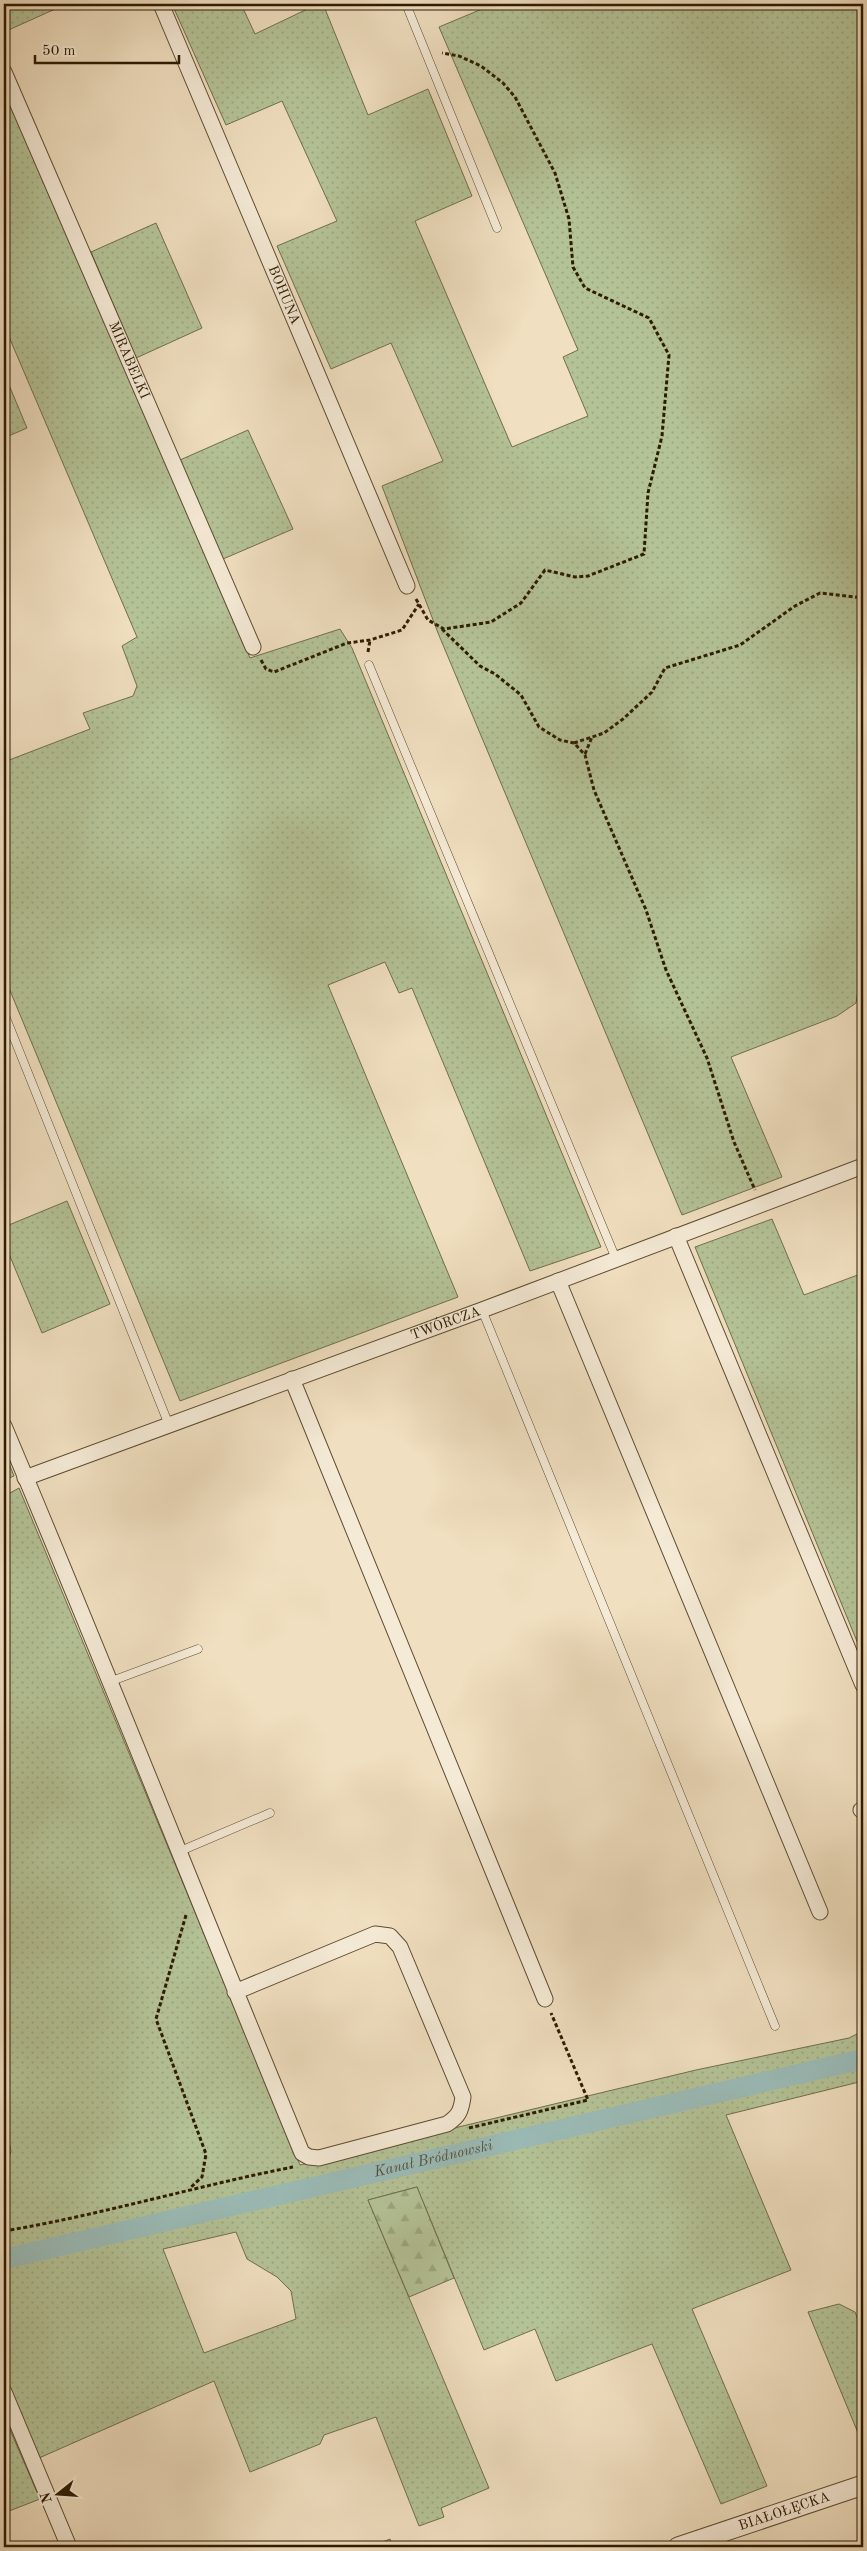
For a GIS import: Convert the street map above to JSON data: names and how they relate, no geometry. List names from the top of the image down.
{
  "streets": {
    "street": [
      "BOHUNA",
      "MIRABELKI",
      "TWÓRCZA",
      "BIAŁOŁĘCKA"
    ]
  },
  "water": ["Kanał Bródnowski"],
  "scale_bar": "50 m",
  "north": "left"
}
